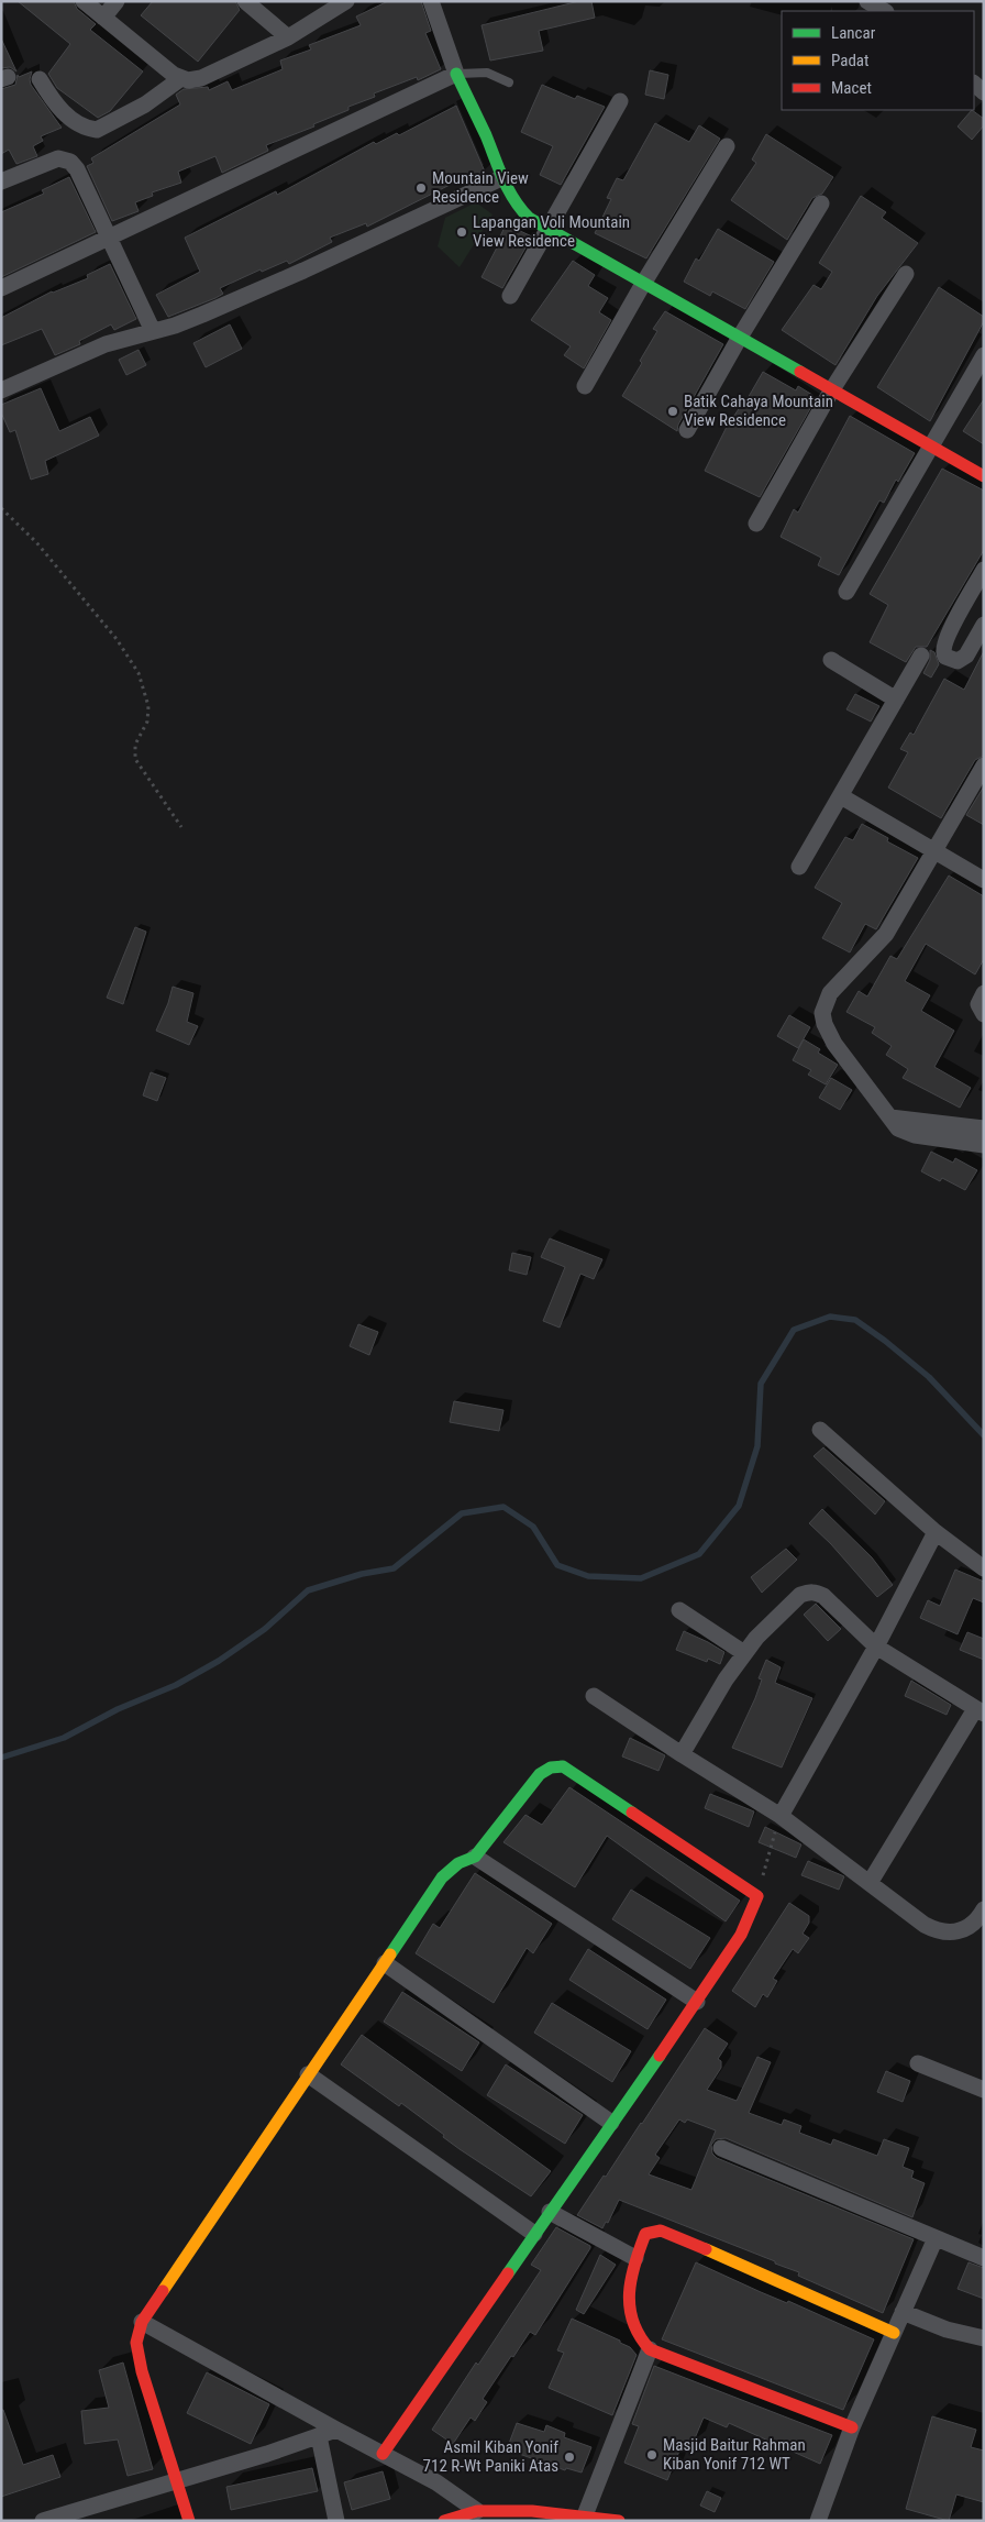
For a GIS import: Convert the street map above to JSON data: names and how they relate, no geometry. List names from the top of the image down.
{
  "places": [
    "Mountain View Residence",
    "Lapangan Voli Mountain View Residence",
    "Batik Cahaya Mountain View Residence",
    "Masjid Baitur Rahman Kiban Yonif 712 WT",
    "Asmil Kiban Yonif 712 R-Wt Paniki Atas"
  ],
  "legend": ["Lancar", "Padat", "Macet"]
}
